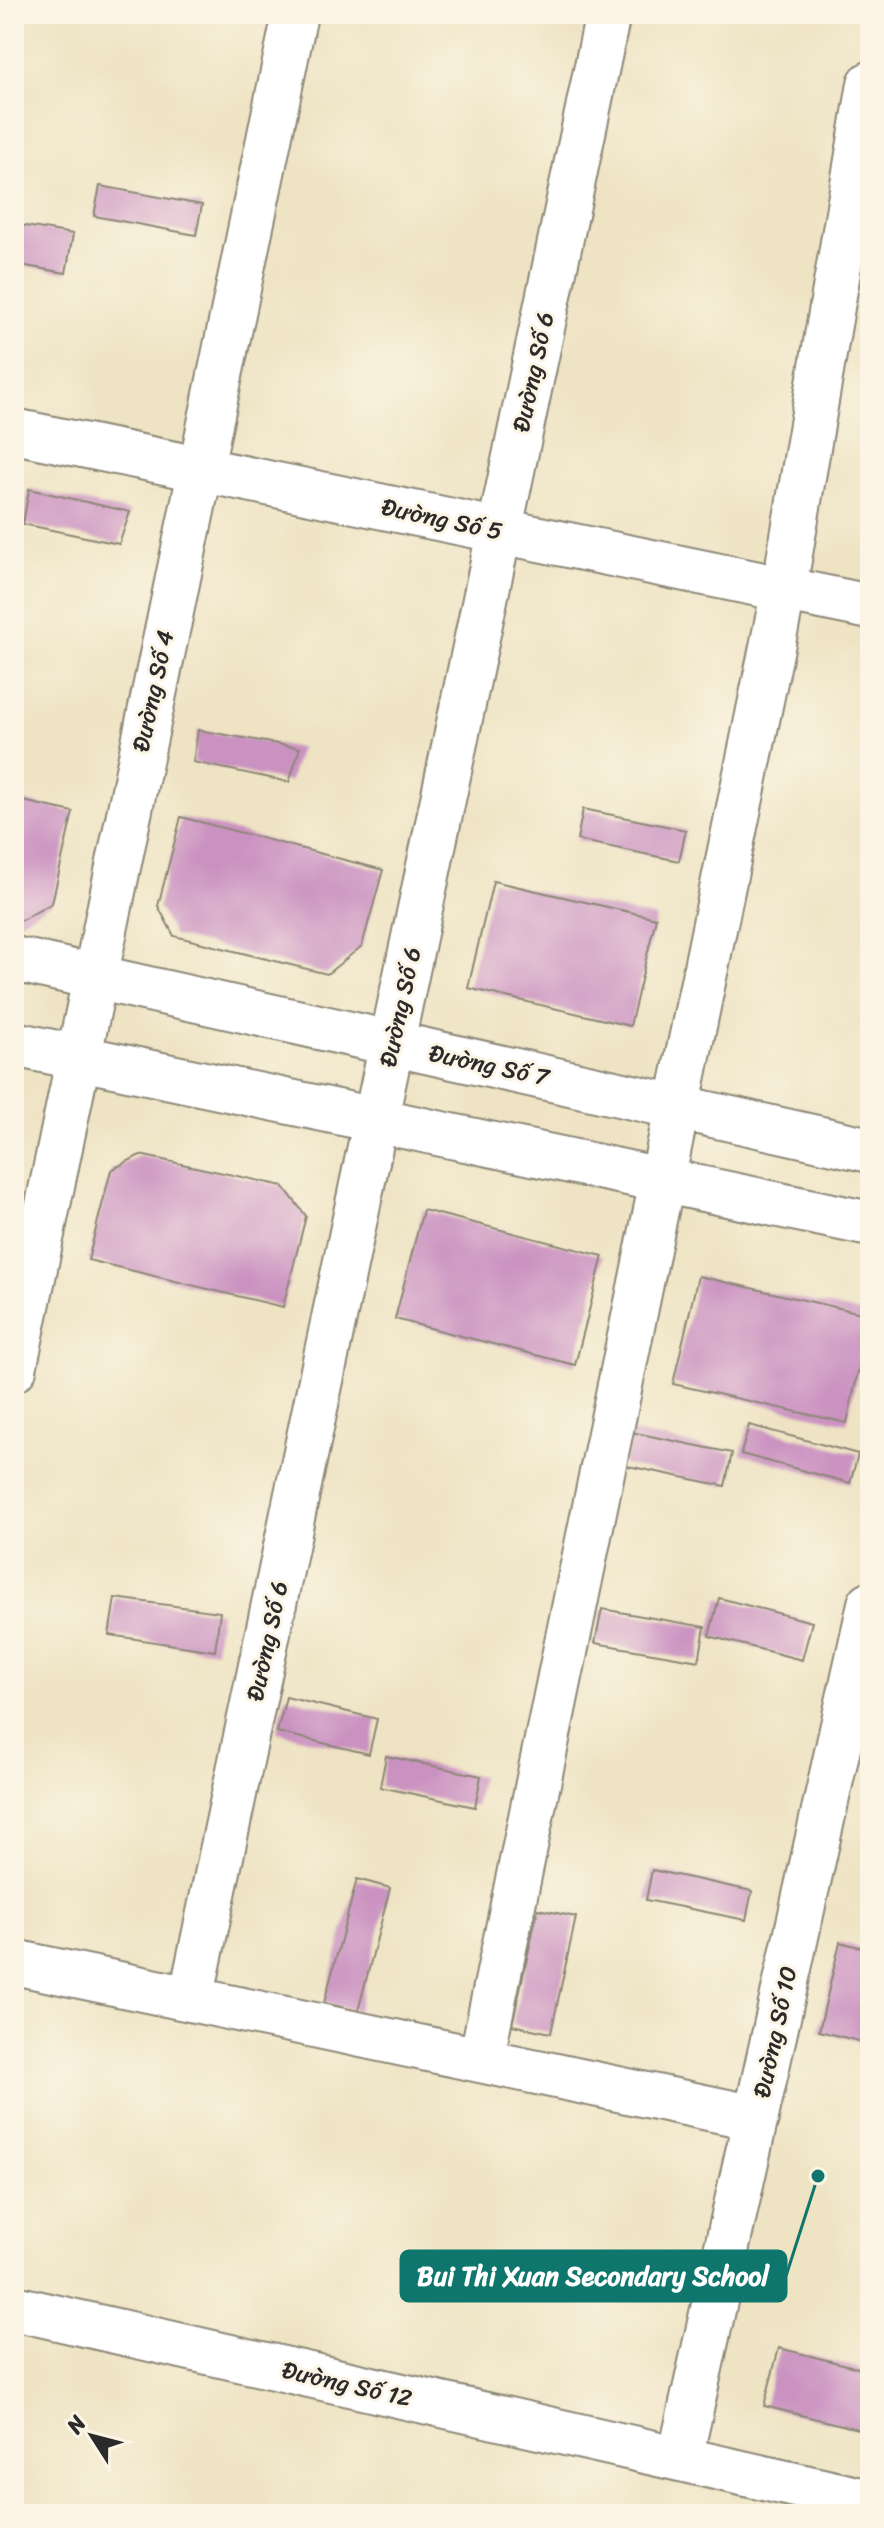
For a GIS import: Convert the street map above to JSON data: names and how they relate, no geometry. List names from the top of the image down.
{
  "streets": {
    "street": [
      "Đường Số 6",
      "Đường Số 5",
      "Đường Số 4",
      "Đường Số 7",
      "Đường Số 10",
      "Đường Số 12"
    ]
  },
  "crossings": [
    ["Đường Số 6", "Đường Số 5"],
    ["Đường Số 6", "Đường Số 7"],
    ["Đường Số 5", "Đường Số 4"],
    ["Đường Số 4", "Đường Số 7"],
    ["Đường Số 10", "Đường Số 12"]
  ],
  "places": ["Bui Thi Xuan Secondary School"],
  "north": "top left"
}
